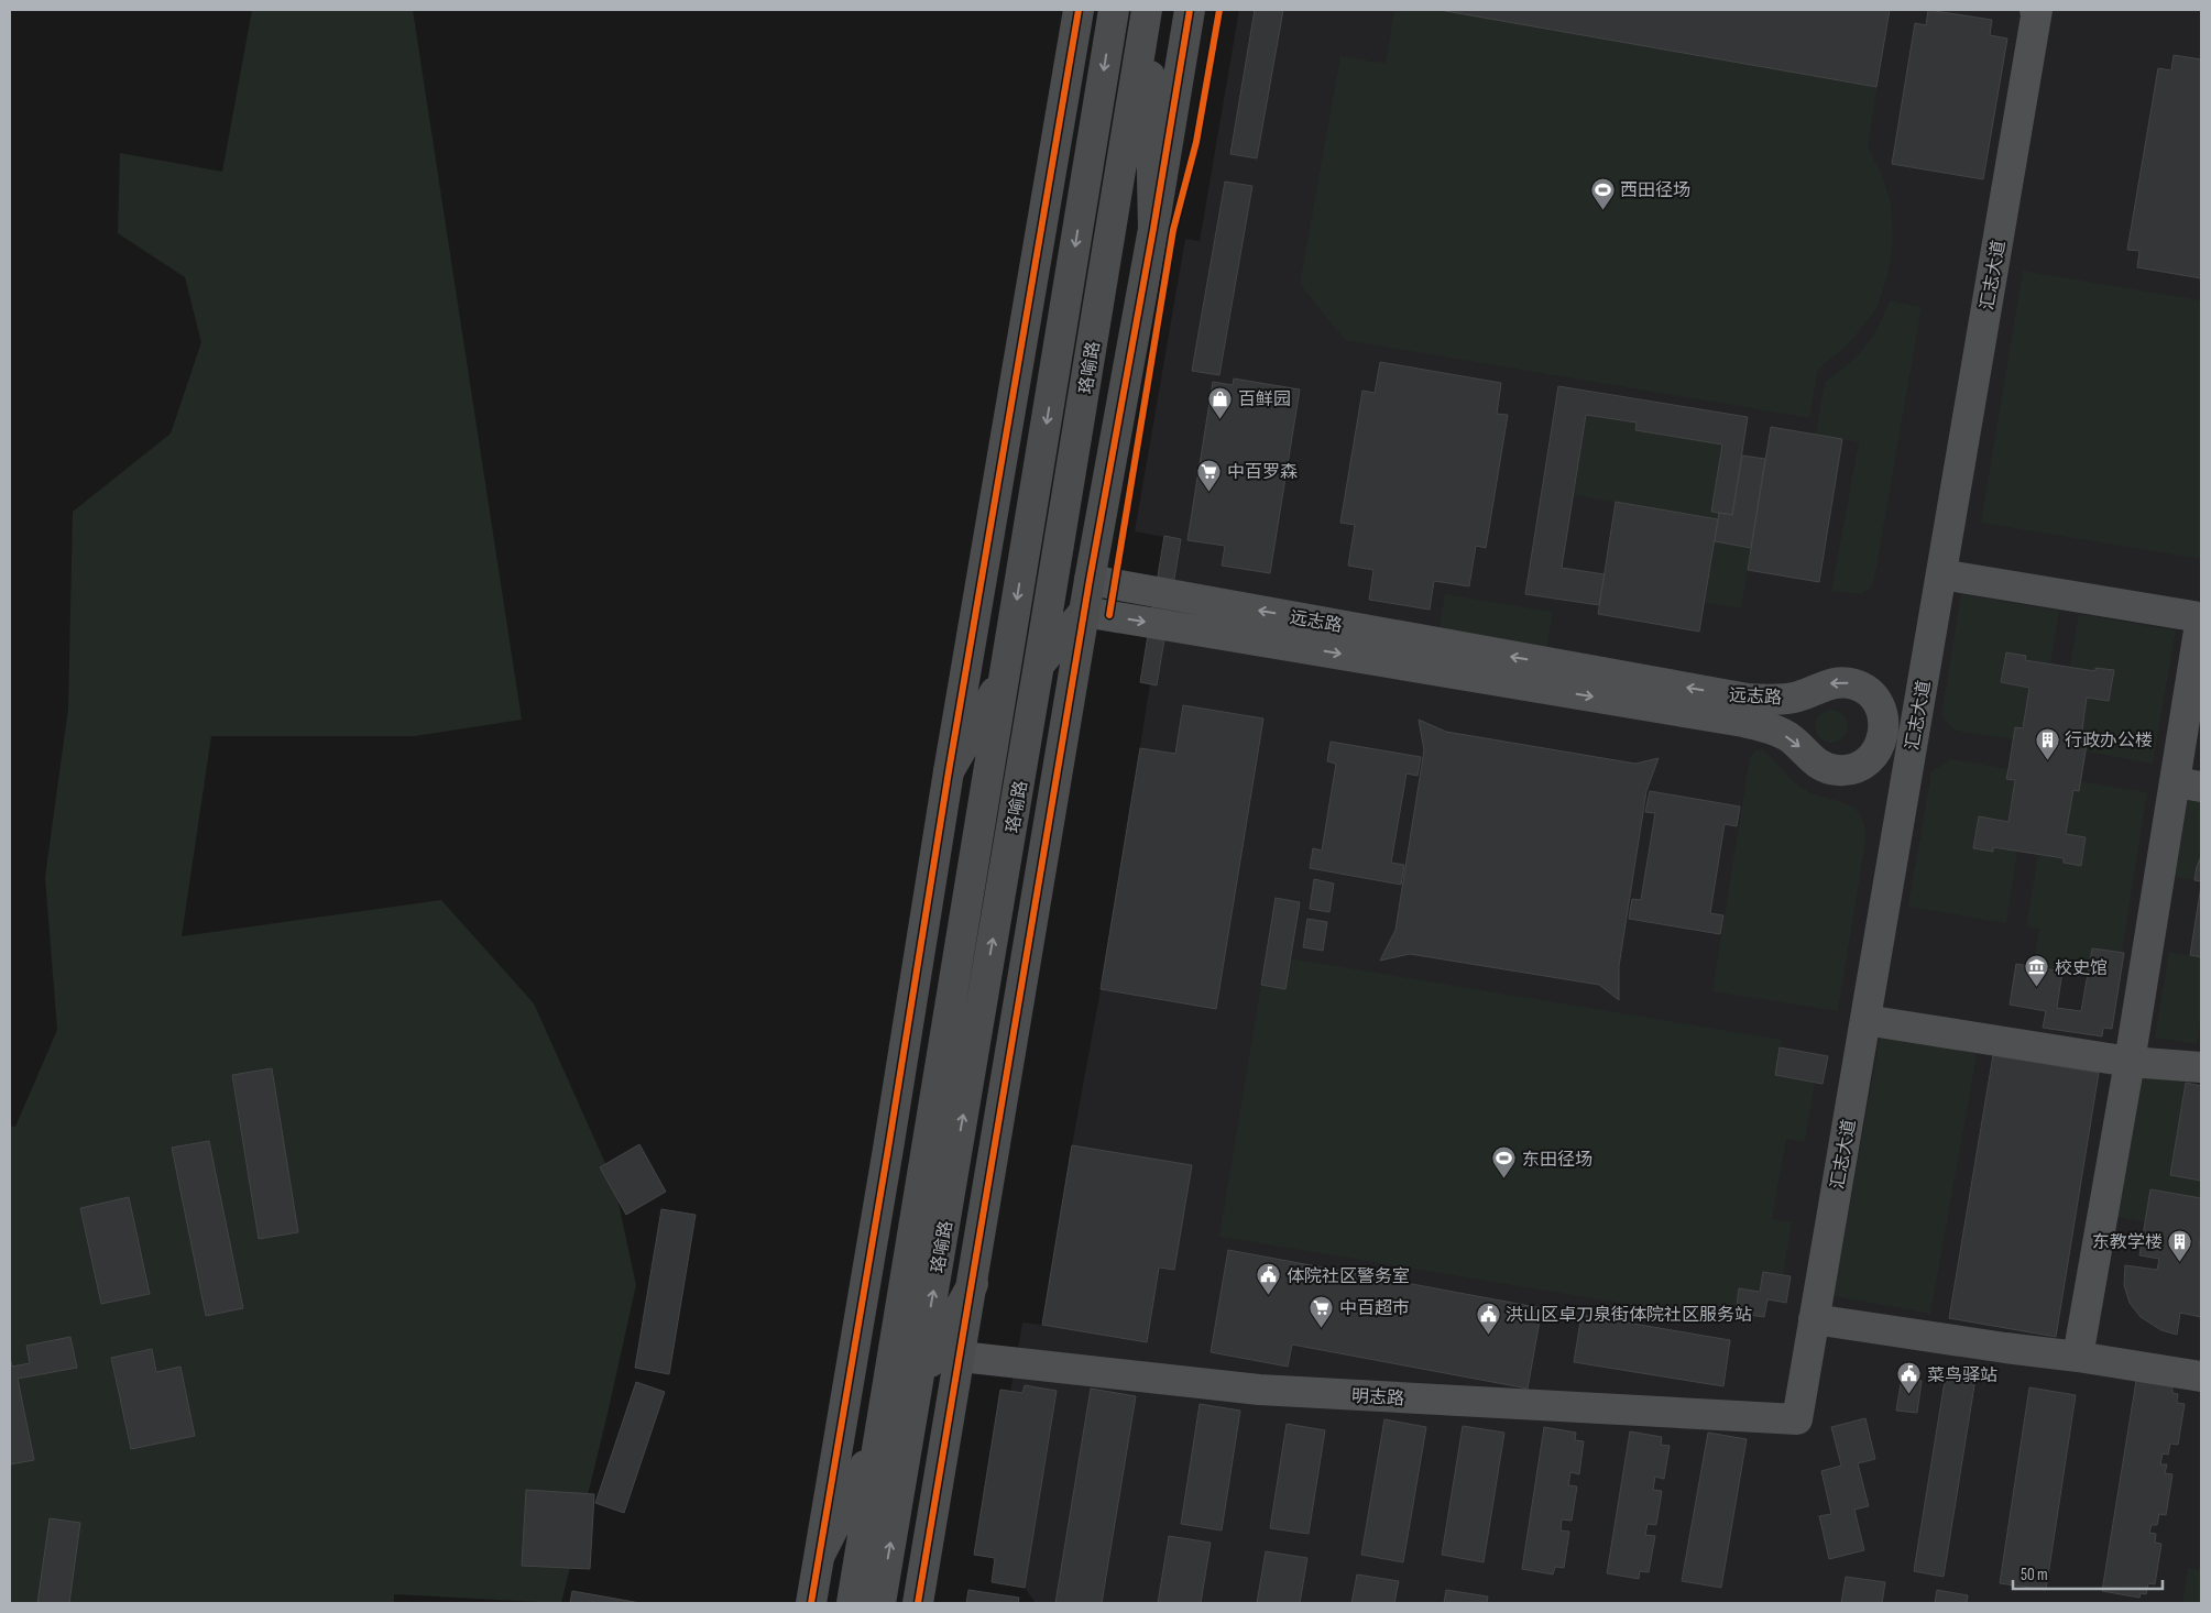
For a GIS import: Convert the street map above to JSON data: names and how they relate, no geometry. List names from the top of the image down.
{
  "streets": {
    "main road": ["珞喻路"],
    "street": ["汇志大道", "远志路", "明志路"]
  },
  "crossings": [
    ["汇志大道", "明志路"]
  ],
  "places": {
    "sports": ["西田径场", "东田径场"],
    "shop": ["百鲜园"],
    "supermarket": ["中百罗森", "中百超市"],
    "building": ["行政办公楼", "东教学楼"],
    "museum": ["校史馆"],
    "public building": ["体院社区警务室", "洪山区卓刀泉街体院社区服务站", "菜鸟驿站"]
  },
  "scale_bar": "50 m"
}
